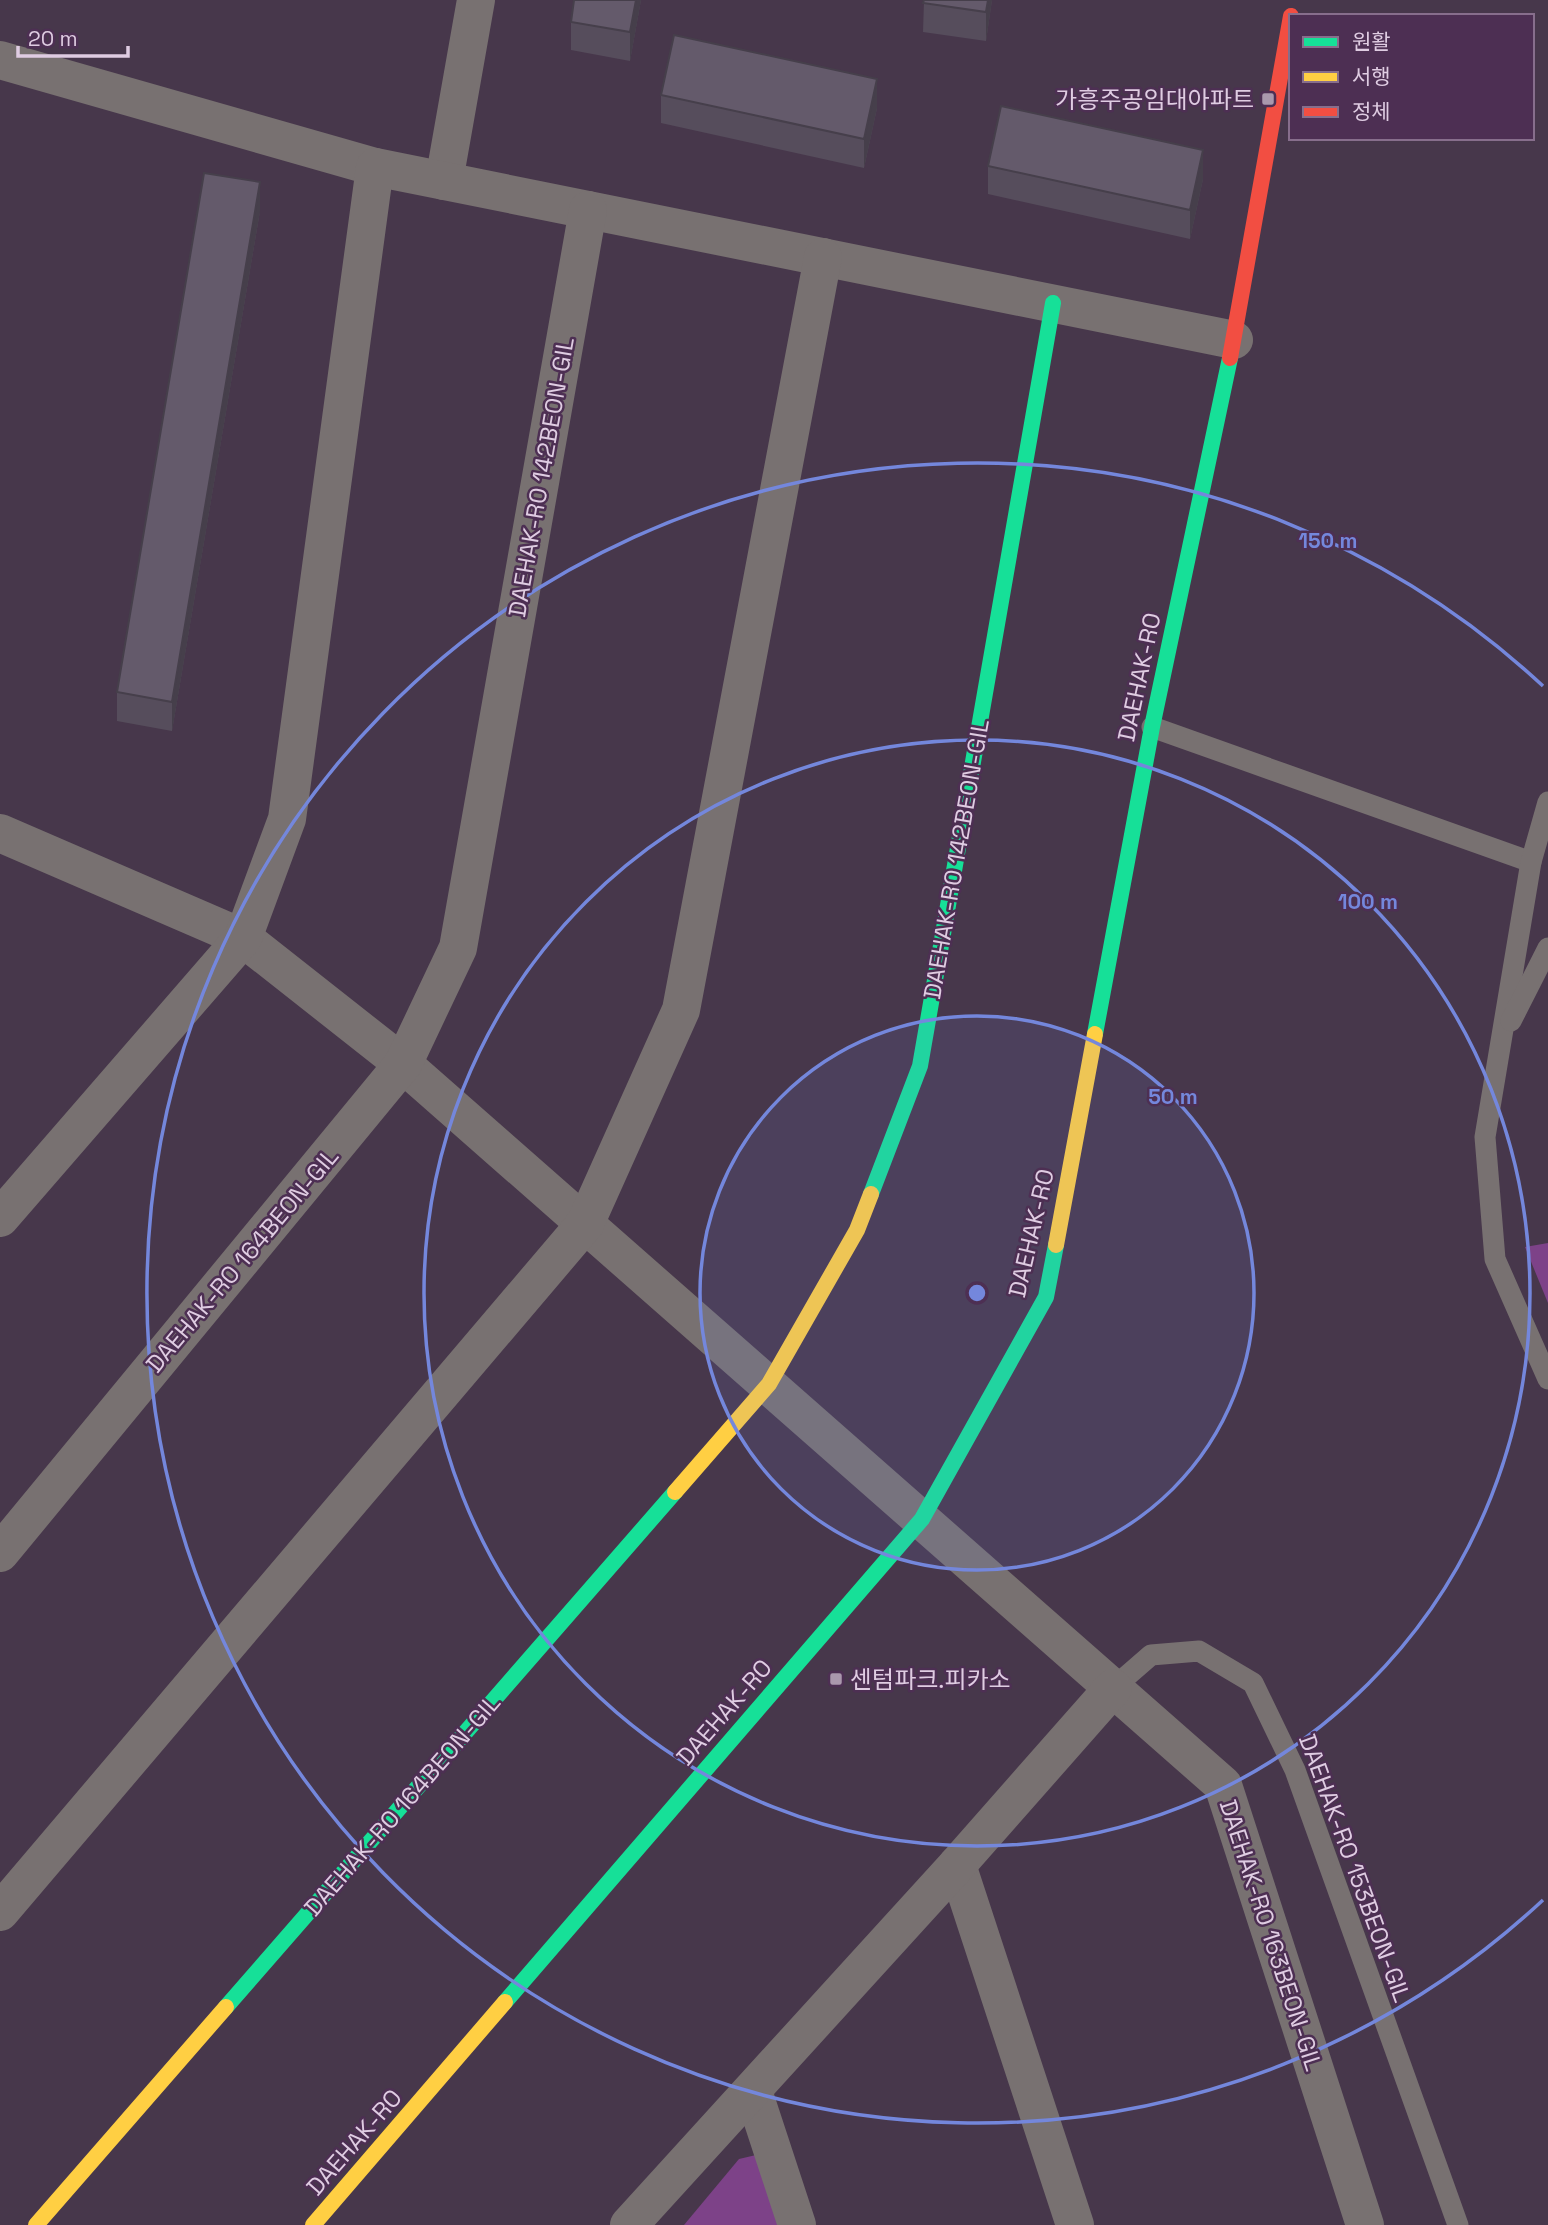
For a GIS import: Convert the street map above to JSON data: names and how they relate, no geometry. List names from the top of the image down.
{
  "streets": {
    "main road": ["DAEHAK-RO 142BEON-GIL", "DAEHAK-RO", "DAEHAK-RO 164BEON-GIL"],
    "street": ["DAEHAK-RO 163BEON-GIL"],
    "lane": ["DAEHAK-RO 153BEON-GIL"]
  },
  "crossings": [
    ["DAEHAK-RO 142BEON-GIL", "DAEHAK-RO 164BEON-GIL"],
    ["DAEHAK-RO", "DAEHAK-RO 163BEON-GIL"],
    ["DAEHAK-RO 153BEON-GIL", "DAEHAK-RO 163BEON-GIL"]
  ],
  "places": {
    "transit": ["가흥주공임대아파트", "센텀파크.피카소"]
  },
  "legend": ["원활", "서행", "정체"],
  "scale_bar": "20 m",
  "rings": ["150 m", "100 m", "50 m"]
}
